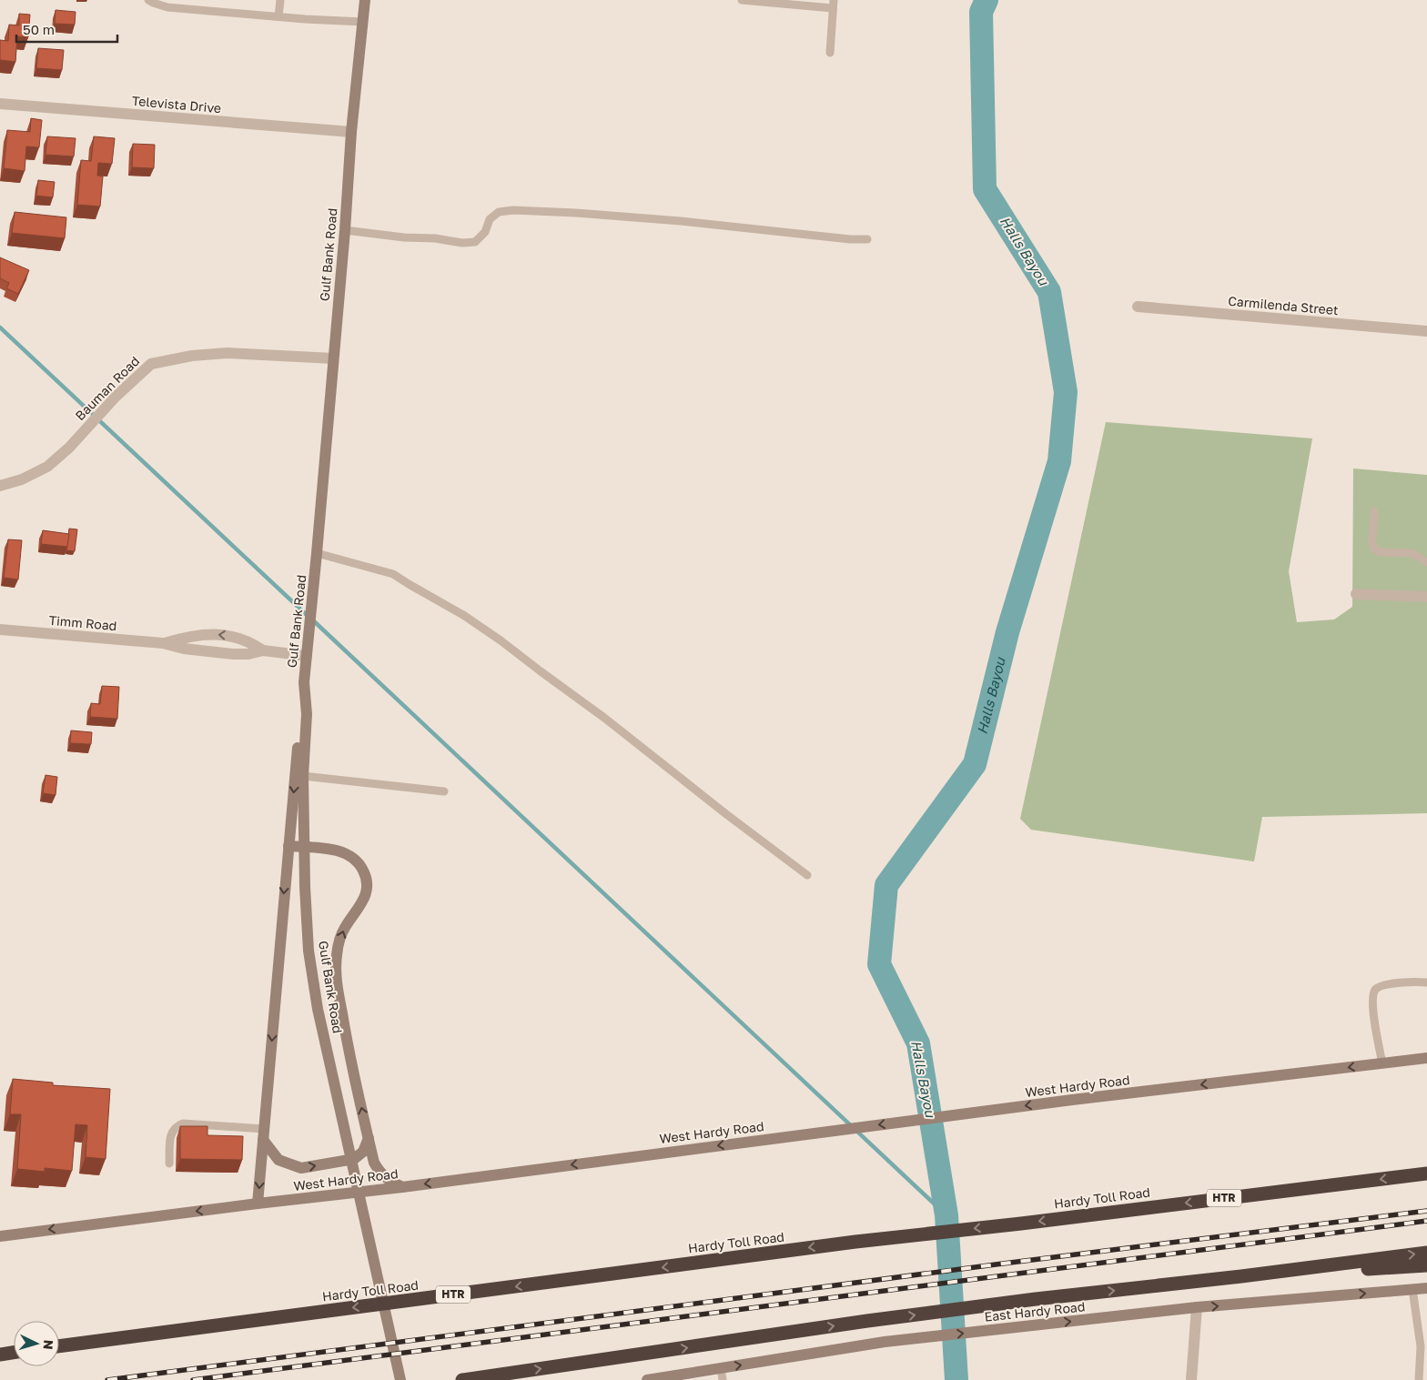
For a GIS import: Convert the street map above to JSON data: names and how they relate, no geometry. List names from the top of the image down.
{
  "streets": {
    "highway": ["Hardy Toll Road", "HTR"],
    "main road": ["Gulf Bank Road", "West Hardy Road", "East Hardy Road"],
    "street": [
      "Televista Drive",
      "Carmilenda Street",
      "Bauman Road",
      "Timm Road"
    ]
  },
  "crossings": [
    ["Televista Drive", "Gulf Bank Road"],
    ["Gulf Bank Road", "Bauman Road"],
    ["Gulf Bank Road", "Timm Road"]
  ],
  "one_way": ["West Hardy Road", "East Hardy Road"],
  "water": ["Halls Bayou"],
  "scale_bar": "50 m",
  "north": "right"
}
